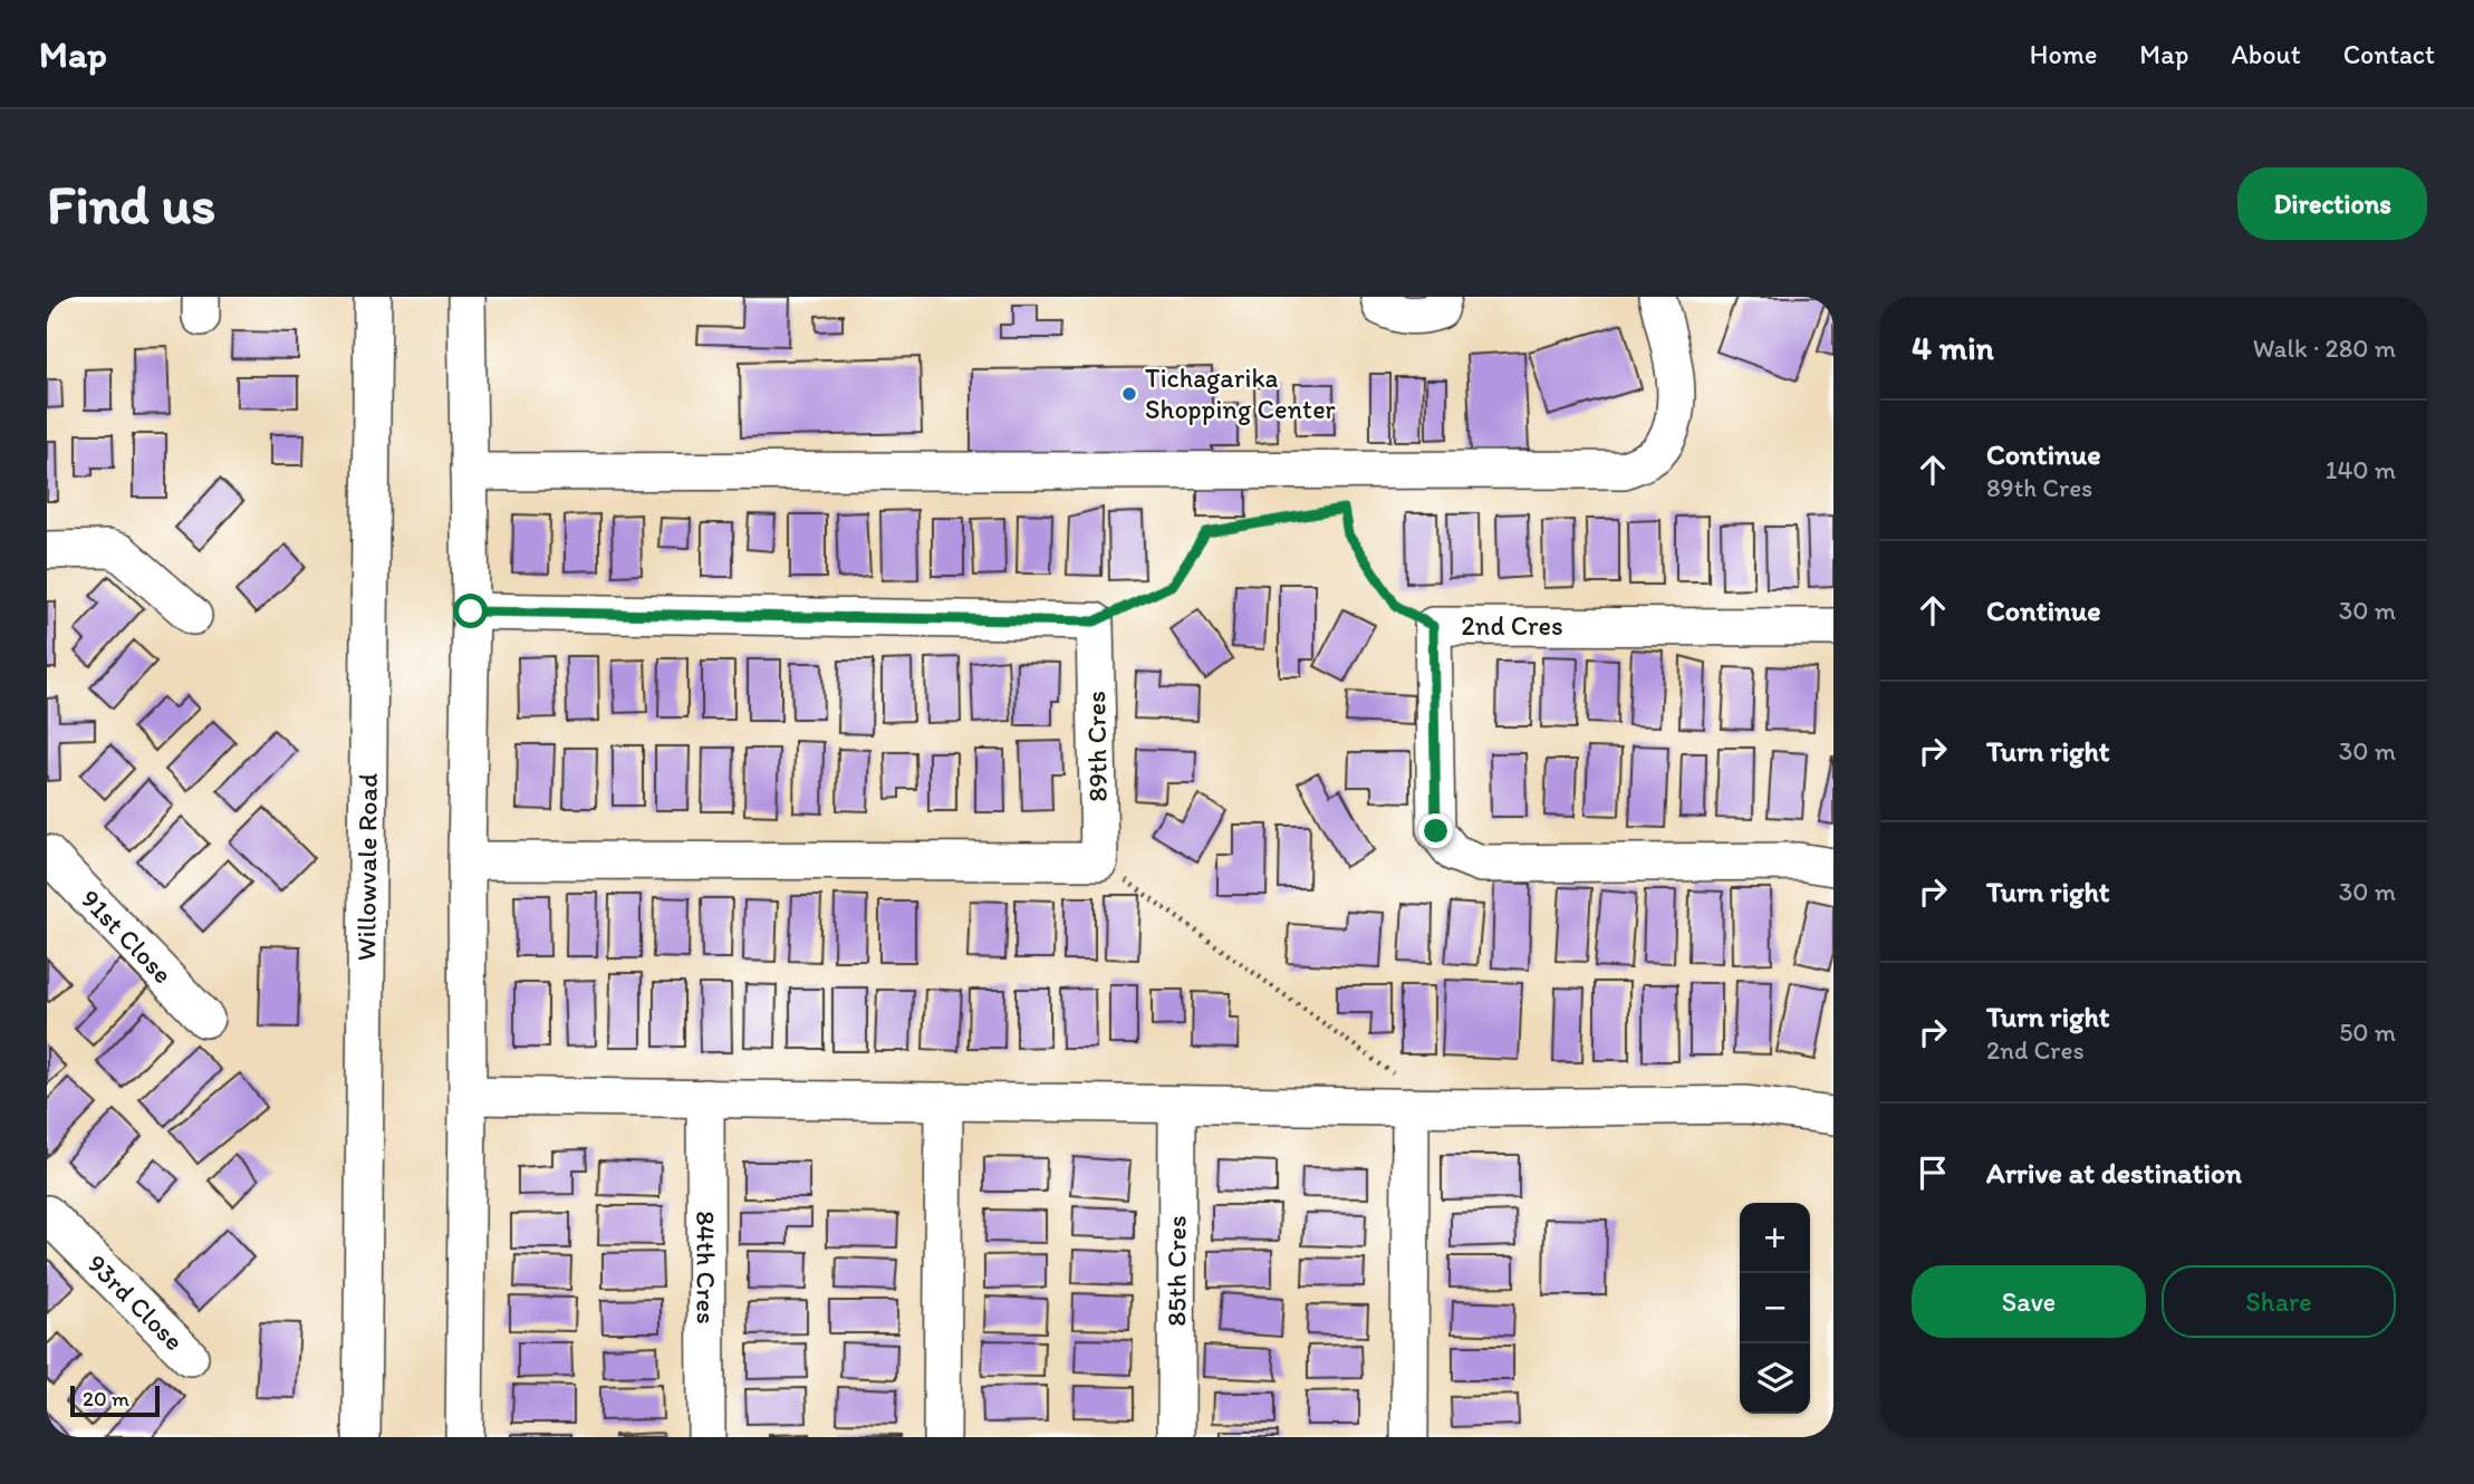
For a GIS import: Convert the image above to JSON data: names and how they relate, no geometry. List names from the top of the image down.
{
  "streets": {
    "street": [
      "2nd Cres",
      "89th Cres",
      "Willowvale Road",
      "91st Close",
      "84th Cres",
      "85th Cres",
      "93rd Close"
    ]
  },
  "places": ["Tichagarika Shopping Center"],
  "scale_bar": "20 m",
  "page": {
    "header": "Map",
    "nav": [
      "Home",
      "Map",
      "About",
      "Contact"
    ],
    "buttons": [
      "Directions",
      ["Save", "Share"]
    ],
    "title": "Find us",
    "heading": ["4 min", "Walk · 280 m"],
    "list": [
      ["Continue", "89th Cres", "140 m"],
      ["Continue", "30 m"],
      ["Turn right", "30 m"],
      ["Turn right", "30 m"],
      ["Turn right", "2nd Cres", "50 m"],
      "Arrive at destination"
    ],
    "map_buttons": ["+", "−"],
    "scale": "20 m"
  }
}
